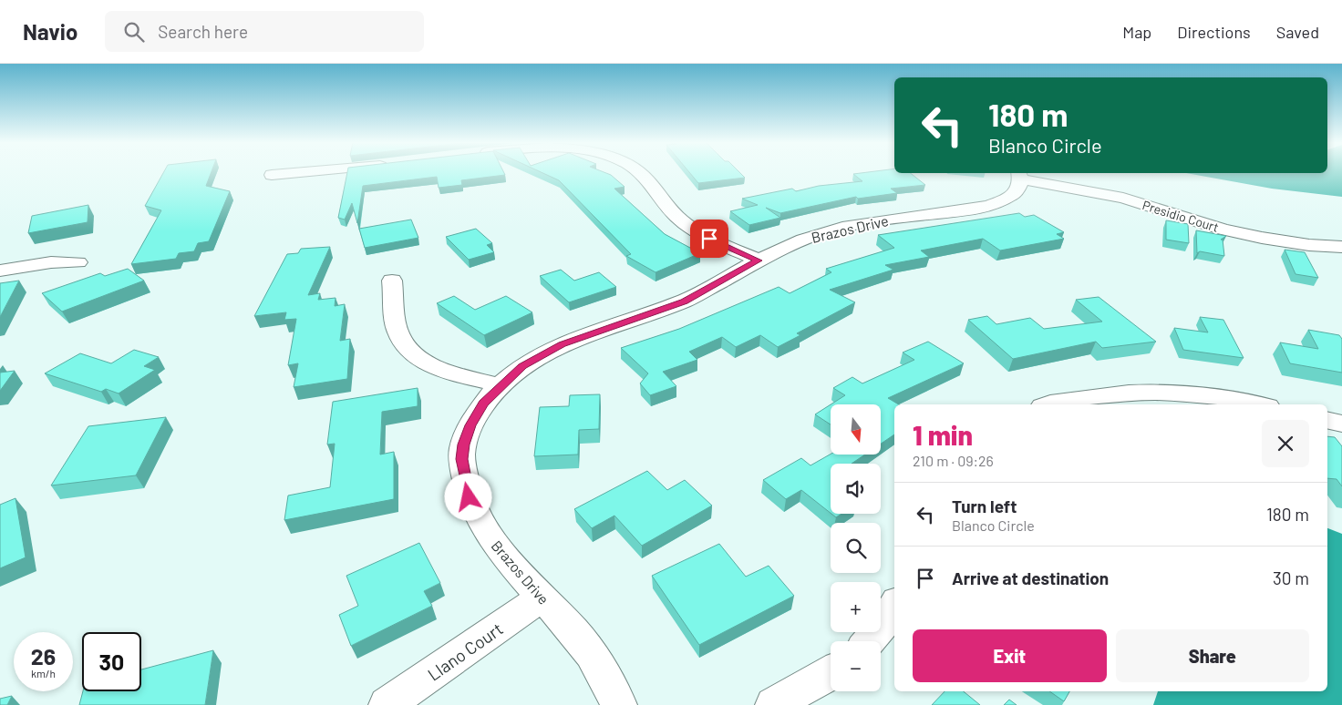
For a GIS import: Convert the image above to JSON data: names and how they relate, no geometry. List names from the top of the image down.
{
  "streets": {
    "street": ["Presidio Court", "Brazos Drive", "Llano Court"]
  },
  "crossings": [
    ["Presidio Court", "Brazos Drive"],
    ["Brazos Drive", "Llano Court"]
  ],
  "north": "bottom",
  "page": {
    "header": "Navio",
    "search": "Search here",
    "nav": ["Map", "Directions", "Saved"],
    "turn": ["180 m", "Blanco Circle"],
    "map_buttons": ["+", "−"],
    "heading": ["1 min", "210 m · 09:26"],
    "list": [
      {
        "name": "Turn left",
        "note": "Blanco Circle",
        "value": "180 m"
      },
      {
        "name": "Arrive at destination",
        "value": "30 m"
      }
    ],
    "buttons": ["Exit", "Share"],
    "speed": "26 km/h",
    "limit": "30"
  }
}
